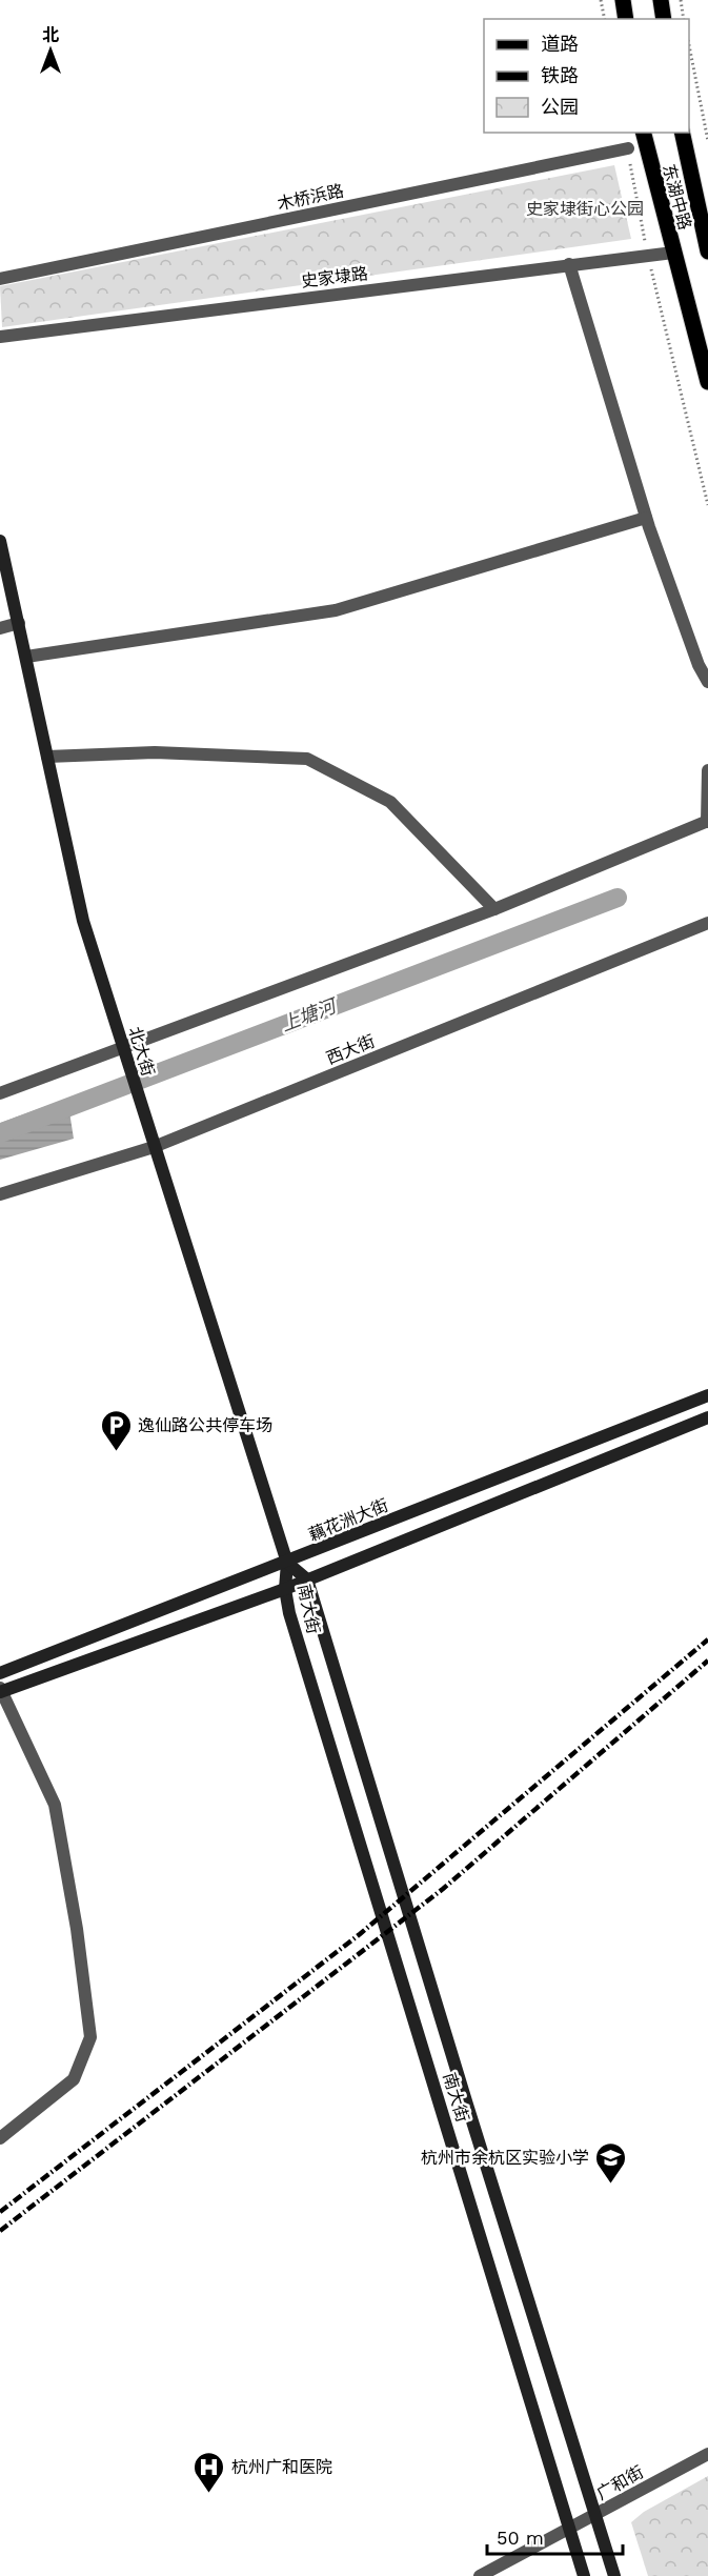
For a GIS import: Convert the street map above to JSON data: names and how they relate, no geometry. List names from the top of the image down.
{
  "streets": {
    "main road": [
      "东湖中路",
      "北大街",
      "藕花洲大街",
      "南大街"
    ],
    "street": [
      "木桥浜路",
      "史家埭路",
      "西大街",
      "广和街"
    ]
  },
  "crossings": [
    ["东湖中路", "史家埭路"],
    ["西大街", "北大街"],
    ["北大街", "藕花洲大街"],
    ["北大街", "南大街"],
    ["藕花洲大街", "南大街"],
    ["南大街", "广和街"]
  ],
  "water": ["上塘河"],
  "parks": ["史家埭街心公园"],
  "places": {
    "parking": ["逸仙路公共停车场"],
    "school or university": ["杭州市余杭区实验小学"],
    "hospital": ["杭州广和医院"]
  },
  "legend": ["道路", "铁路", "公园"],
  "scale_bar": "50 m",
  "north": "top"
}
